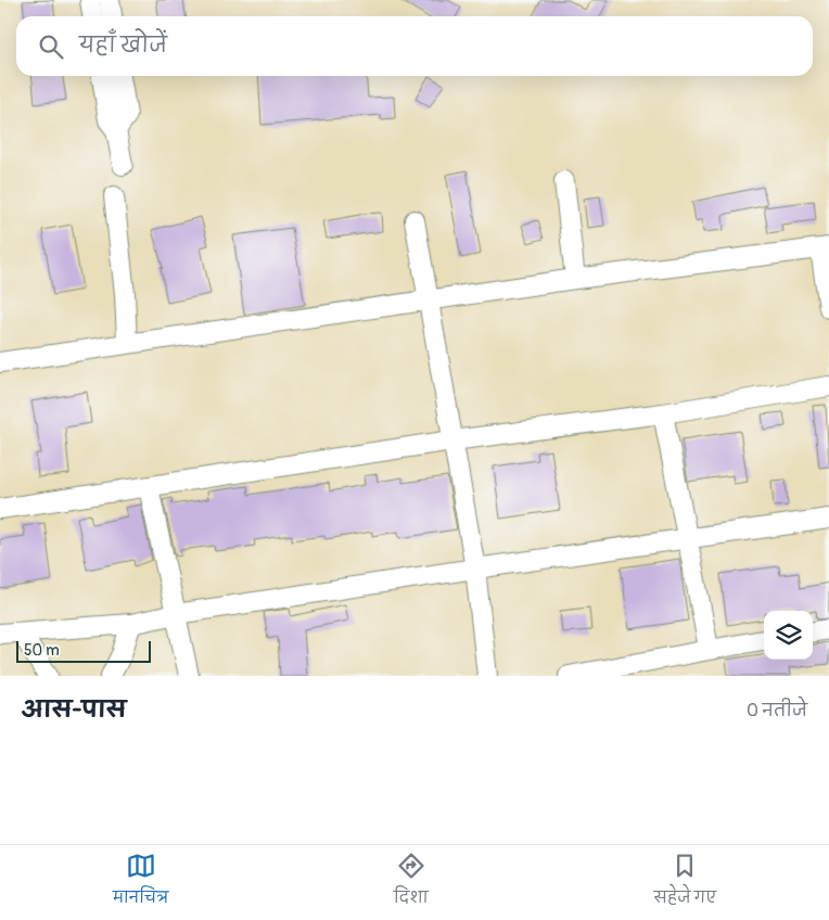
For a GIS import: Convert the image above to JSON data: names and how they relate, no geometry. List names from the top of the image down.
{
  "scale_bar": "50 m",
  "page": {
    "search": "यहाँ खोजें",
    "scale": "50 m",
    "heading": ["आस-पास", "0 नतीजे"],
    "nav": ["मानचित्र", "दिशा", "सहेजे गए"]
  }
}
